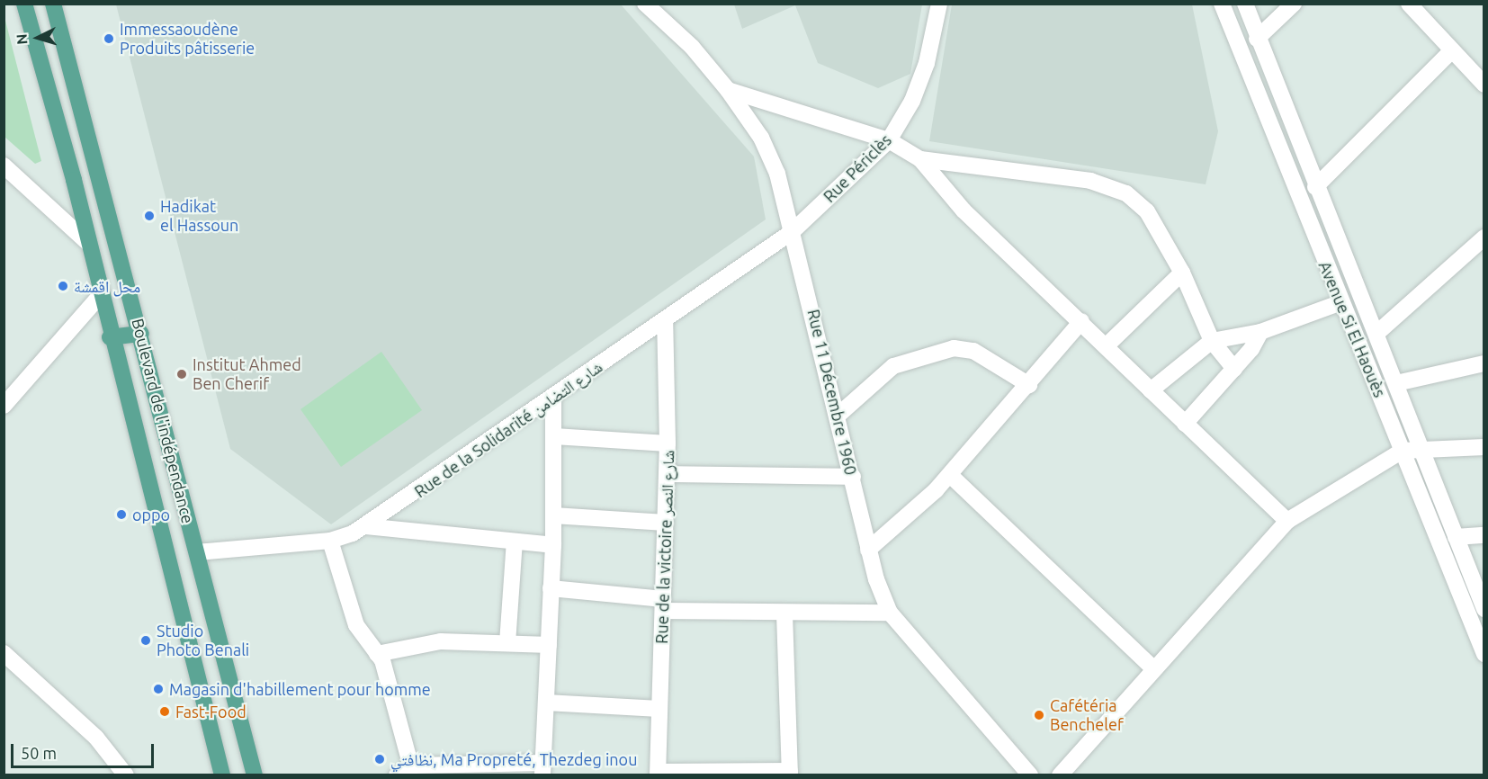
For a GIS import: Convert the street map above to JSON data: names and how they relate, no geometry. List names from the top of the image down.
{
  "streets": {
    "main road": ["Boulevard de l'indépendance"],
    "street": [
      "Rue Périclès",
      "Avenue Si El Haouès",
      "Rue 11 Décembre 1960",
      "Rue de la Solidarité شارع التضامن",
      "Rue de la victoire شارع النصر"
    ]
  },
  "crossings": [
    ["Rue Périclès", "Rue 11 Décembre 1960"],
    ["Rue Périclès", "Rue de la Solidarité شارع التضامن"],
    ["Rue 11 Décembre 1960", "Rue de la Solidarité شارع التضامن"],
    ["Boulevard de l'indépendance", "Rue de la Solidarité شارع التضامن"],
    ["Rue de la Solidarité شارع التضامن", "Rue de la victoire شارع النصر"]
  ],
  "places": [
    "Immessaoudène Produits pâtisserie",
    "Hadikat el Hassoun",
    "محل اقمشة",
    "Institut Ahmed Ben Cherif",
    "oppo",
    "Studio Photo Benali",
    "Magasin d'habillement pour homme",
    "Fast-Food",
    "Cafétéria Benchelef",
    "نظافتي, Ma Propreté, Thezdeg inou"
  ],
  "scale_bar": "50 m",
  "north": "left"
}
